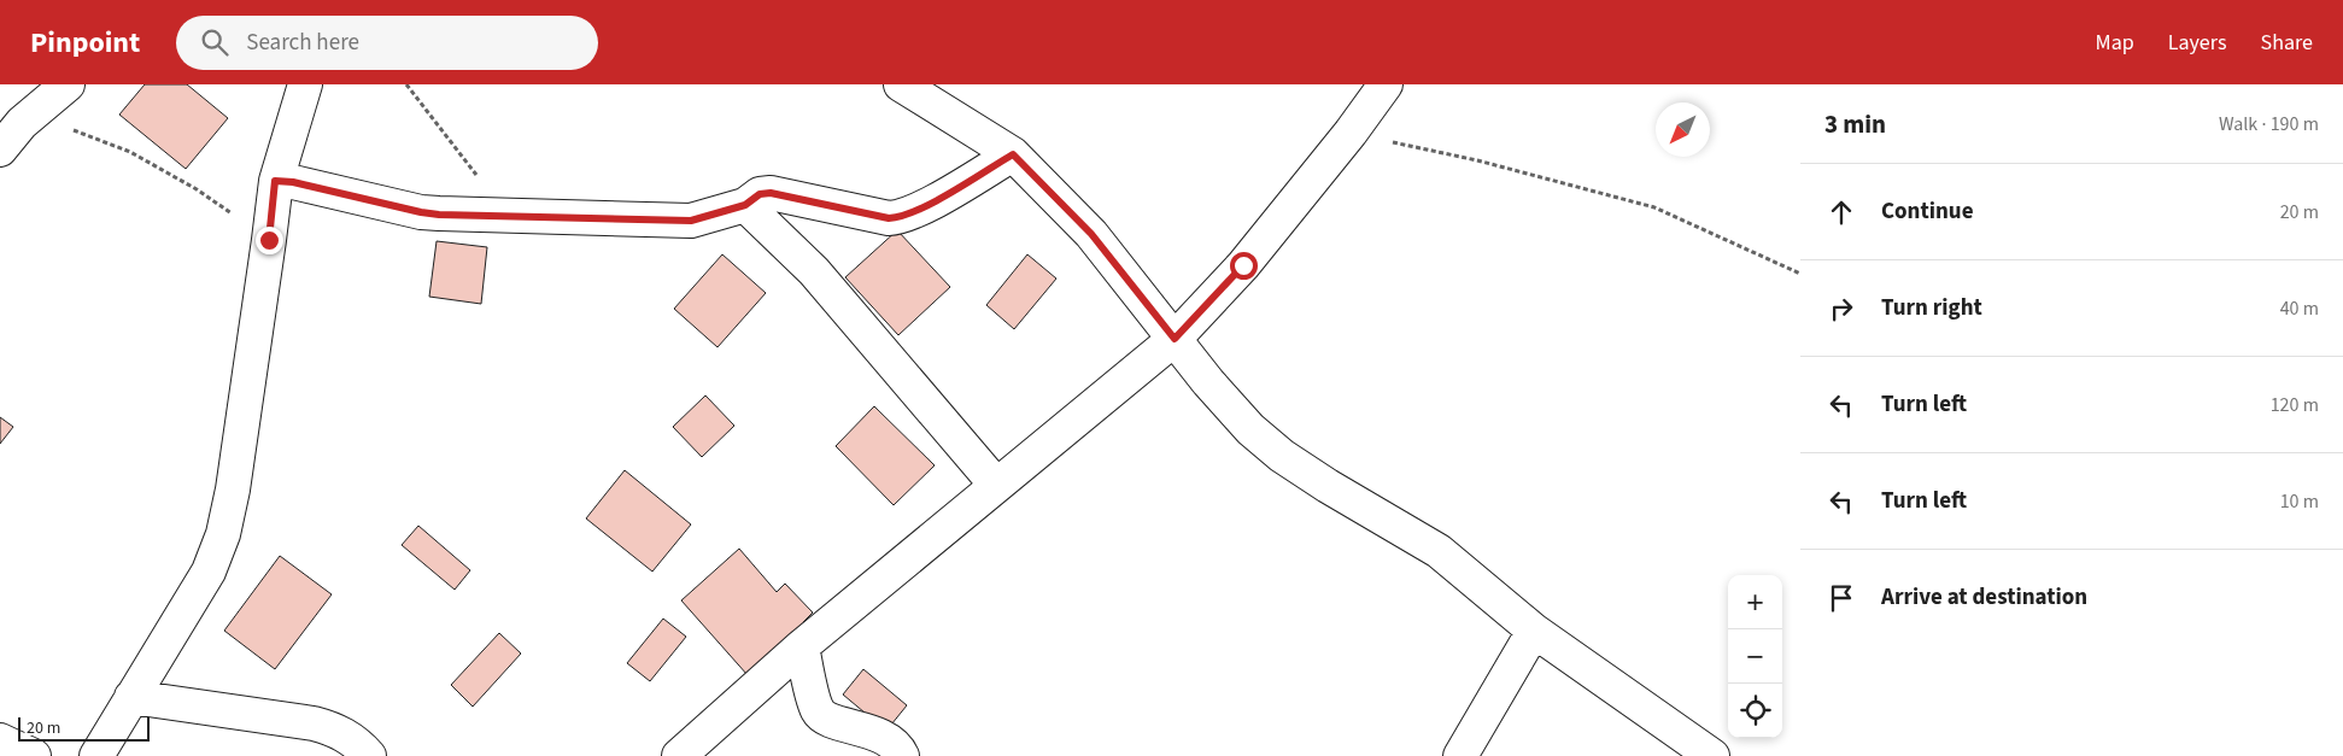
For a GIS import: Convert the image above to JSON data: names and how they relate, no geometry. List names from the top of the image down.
{
  "scale_bar": "20 m",
  "north": "bottom left",
  "page": {
    "header": "Pinpoint",
    "search": "Search here",
    "nav": ["Map", "Layers", "Share"],
    "heading": ["3 min", "Walk · 190 m"],
    "list": [
      ["Continue", "20 m"],
      ["Turn right", "40 m"],
      ["Turn left", "120 m"],
      ["Turn left", "10 m"],
      "Arrive at destination"
    ],
    "map_buttons": ["+", "−"],
    "scale": "20 m"
  }
}
